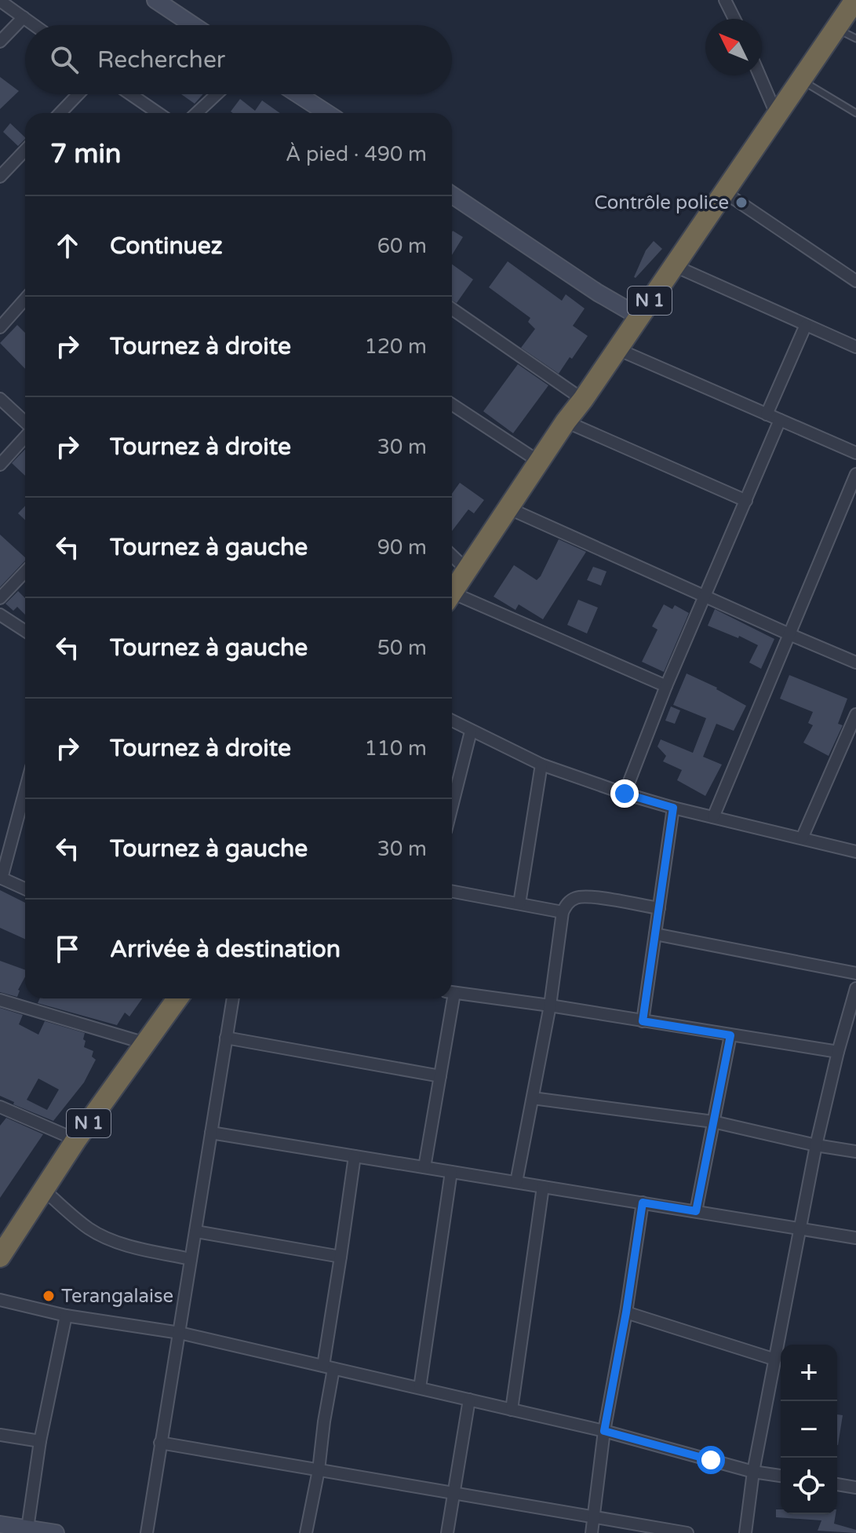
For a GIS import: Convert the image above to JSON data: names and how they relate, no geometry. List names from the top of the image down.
{
  "streets": {
    "highway": ["N 1"]
  },
  "places": ["Contrôle police", "Terangalaise"],
  "north": "top left",
  "page": {
    "search": "Rechercher",
    "heading": ["7 min", "À pied · 490 m"],
    "list": [
      ["Continuez", "60 m"],
      ["Tournez à droite", "120 m"],
      ["Tournez à droite", "30 m"],
      ["Tournez à gauche", "90 m"],
      ["Tournez à gauche", "50 m"],
      ["Tournez à droite", "110 m"],
      ["Tournez à gauche", "30 m"],
      "Arrivée à destination"
    ],
    "map_buttons": ["+", "−"]
  }
}
